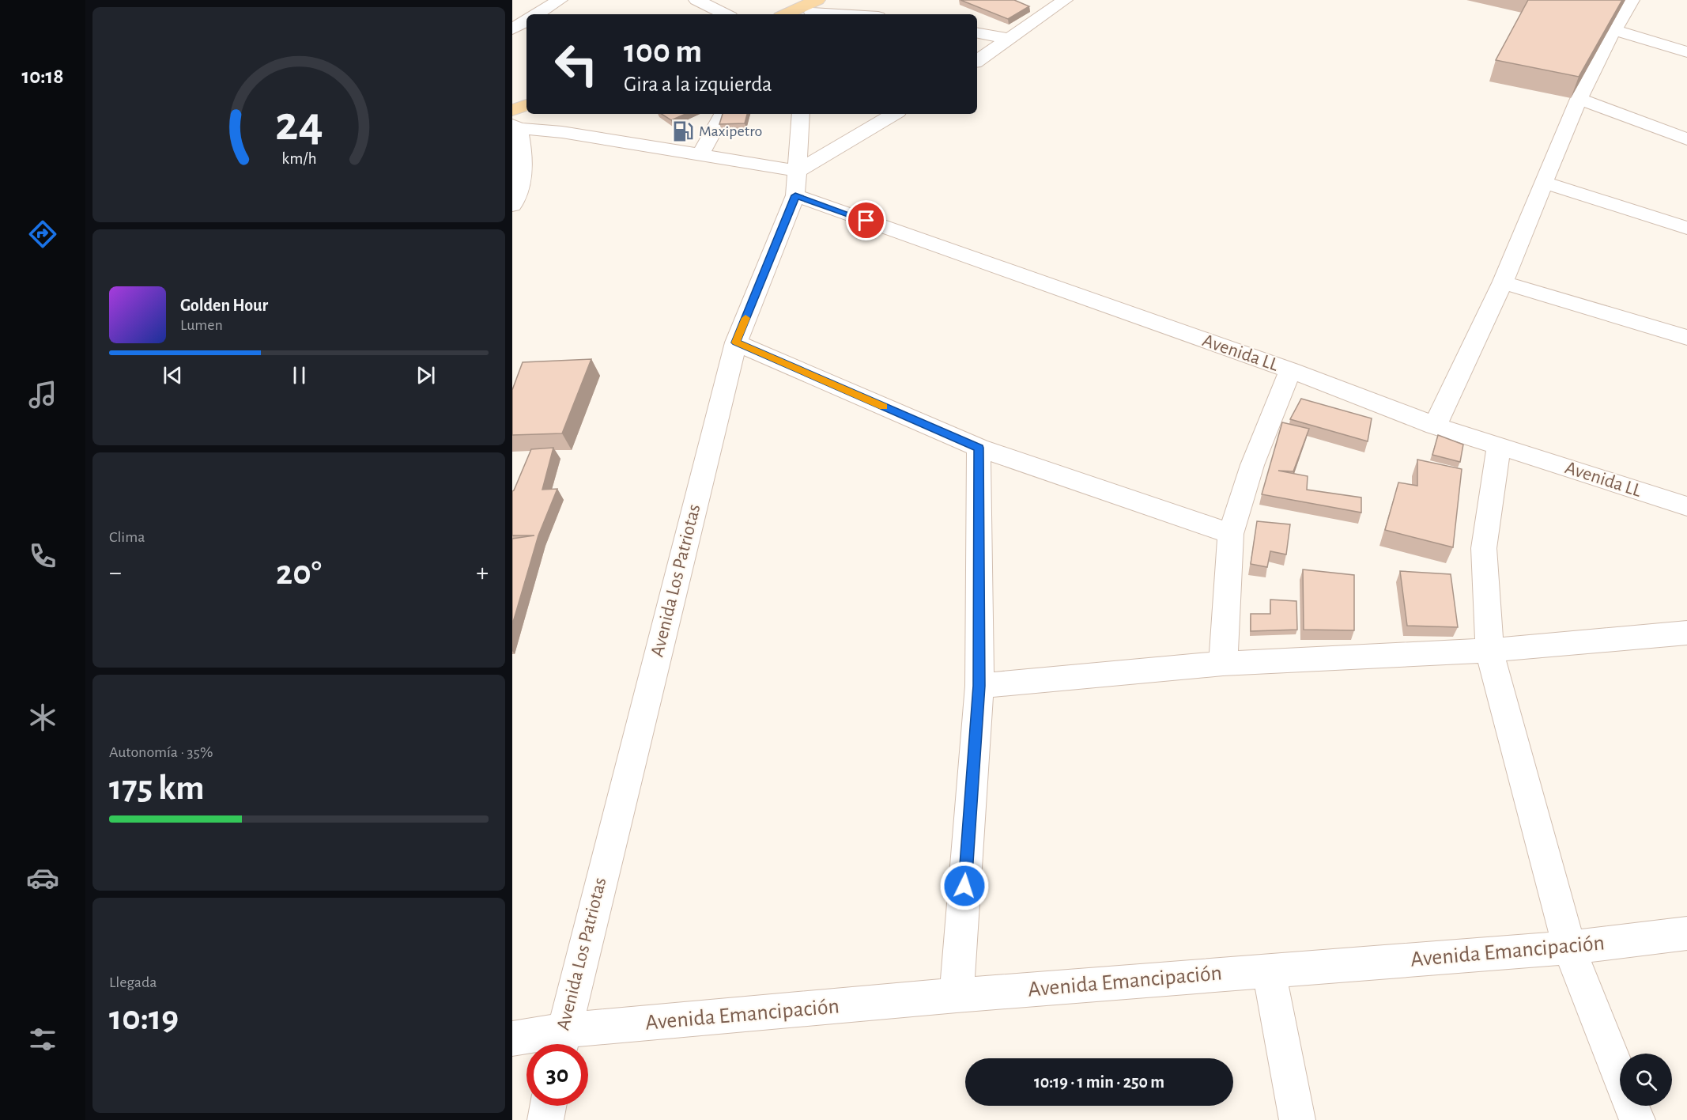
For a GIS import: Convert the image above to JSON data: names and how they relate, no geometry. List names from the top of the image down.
{
  "streets": {
    "street": ["Avenida LL", "Avenida Los Patriotas", "Avenida Emancipación"]
  },
  "crossings": [
    ["Avenida LL", "Avenida Los Patriotas"],
    ["Avenida Los Patriotas", "Avenida Emancipación"]
  ],
  "places": {
    "fuel station": ["Maxipetro"]
  },
  "page": {
    "tabs": "10:18",
    "turn": ["100 m", "Gira a la izquierda"],
    "song": ["Golden Hour", "Lumen"],
    "tile": [
      "Clima",
      ["Autonomía · 35%", "175 km"],
      ["Llegada", "10:19"]
    ],
    "heat": ["−", "20°", "+"],
    "limit": "30",
    "trip": "10:19 · 1 min · 250 m",
    "gauge": ["24", "km/h"]
  }
}
